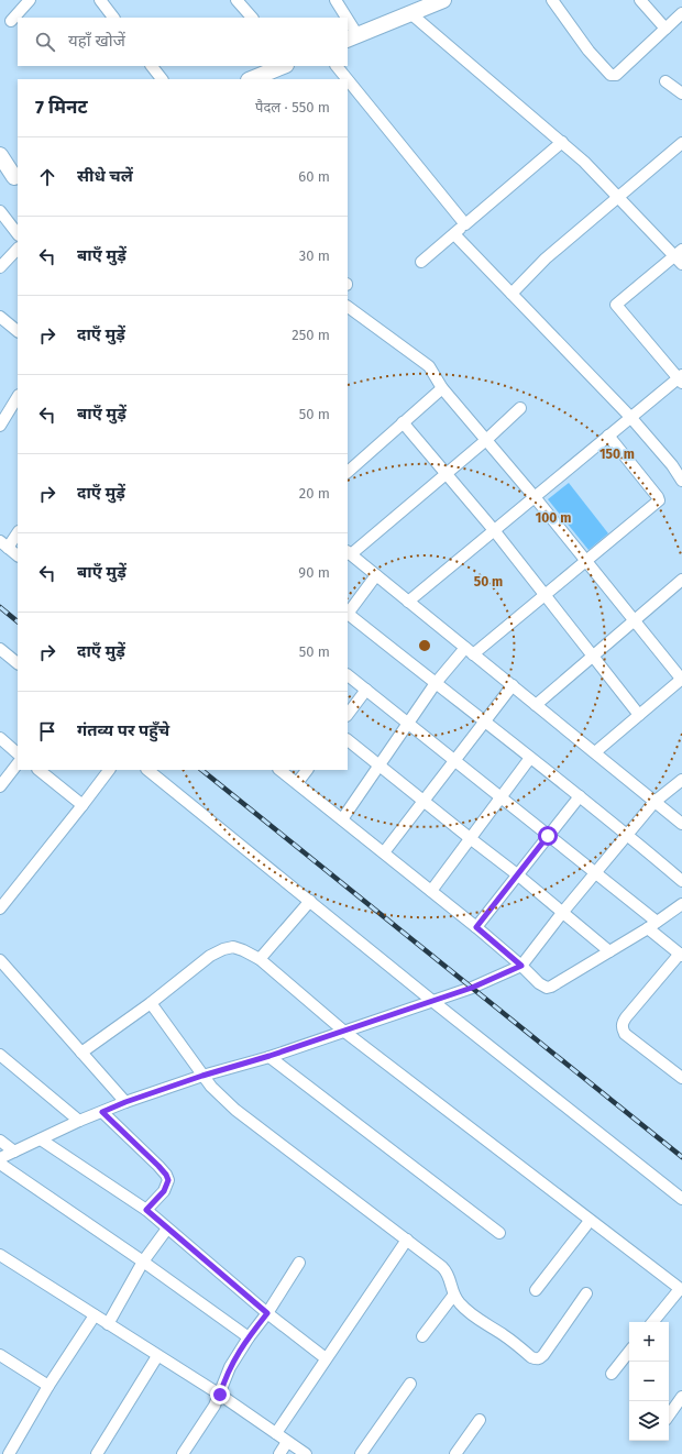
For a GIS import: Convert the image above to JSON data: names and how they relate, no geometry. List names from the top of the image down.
{
  "page": {
    "search": "यहाँ खोजें",
    "heading": ["7 मिनट", "पैदल · 550 m"],
    "list": [
      ["सीधे चलें", "60 m"],
      ["बाएँ मुड़ें", "30 m"],
      ["दाएँ मुड़ें", "250 m"],
      ["बाएँ मुड़ें", "50 m"],
      ["दाएँ मुड़ें", "20 m"],
      ["बाएँ मुड़ें", "90 m"],
      ["दाएँ मुड़ें", "50 m"],
      "गंतव्य पर पहुँचे"
    ],
    "map_buttons": ["+", "−"]
  },
  "rings": ["150 m", "100 m", "50 m"]
}
